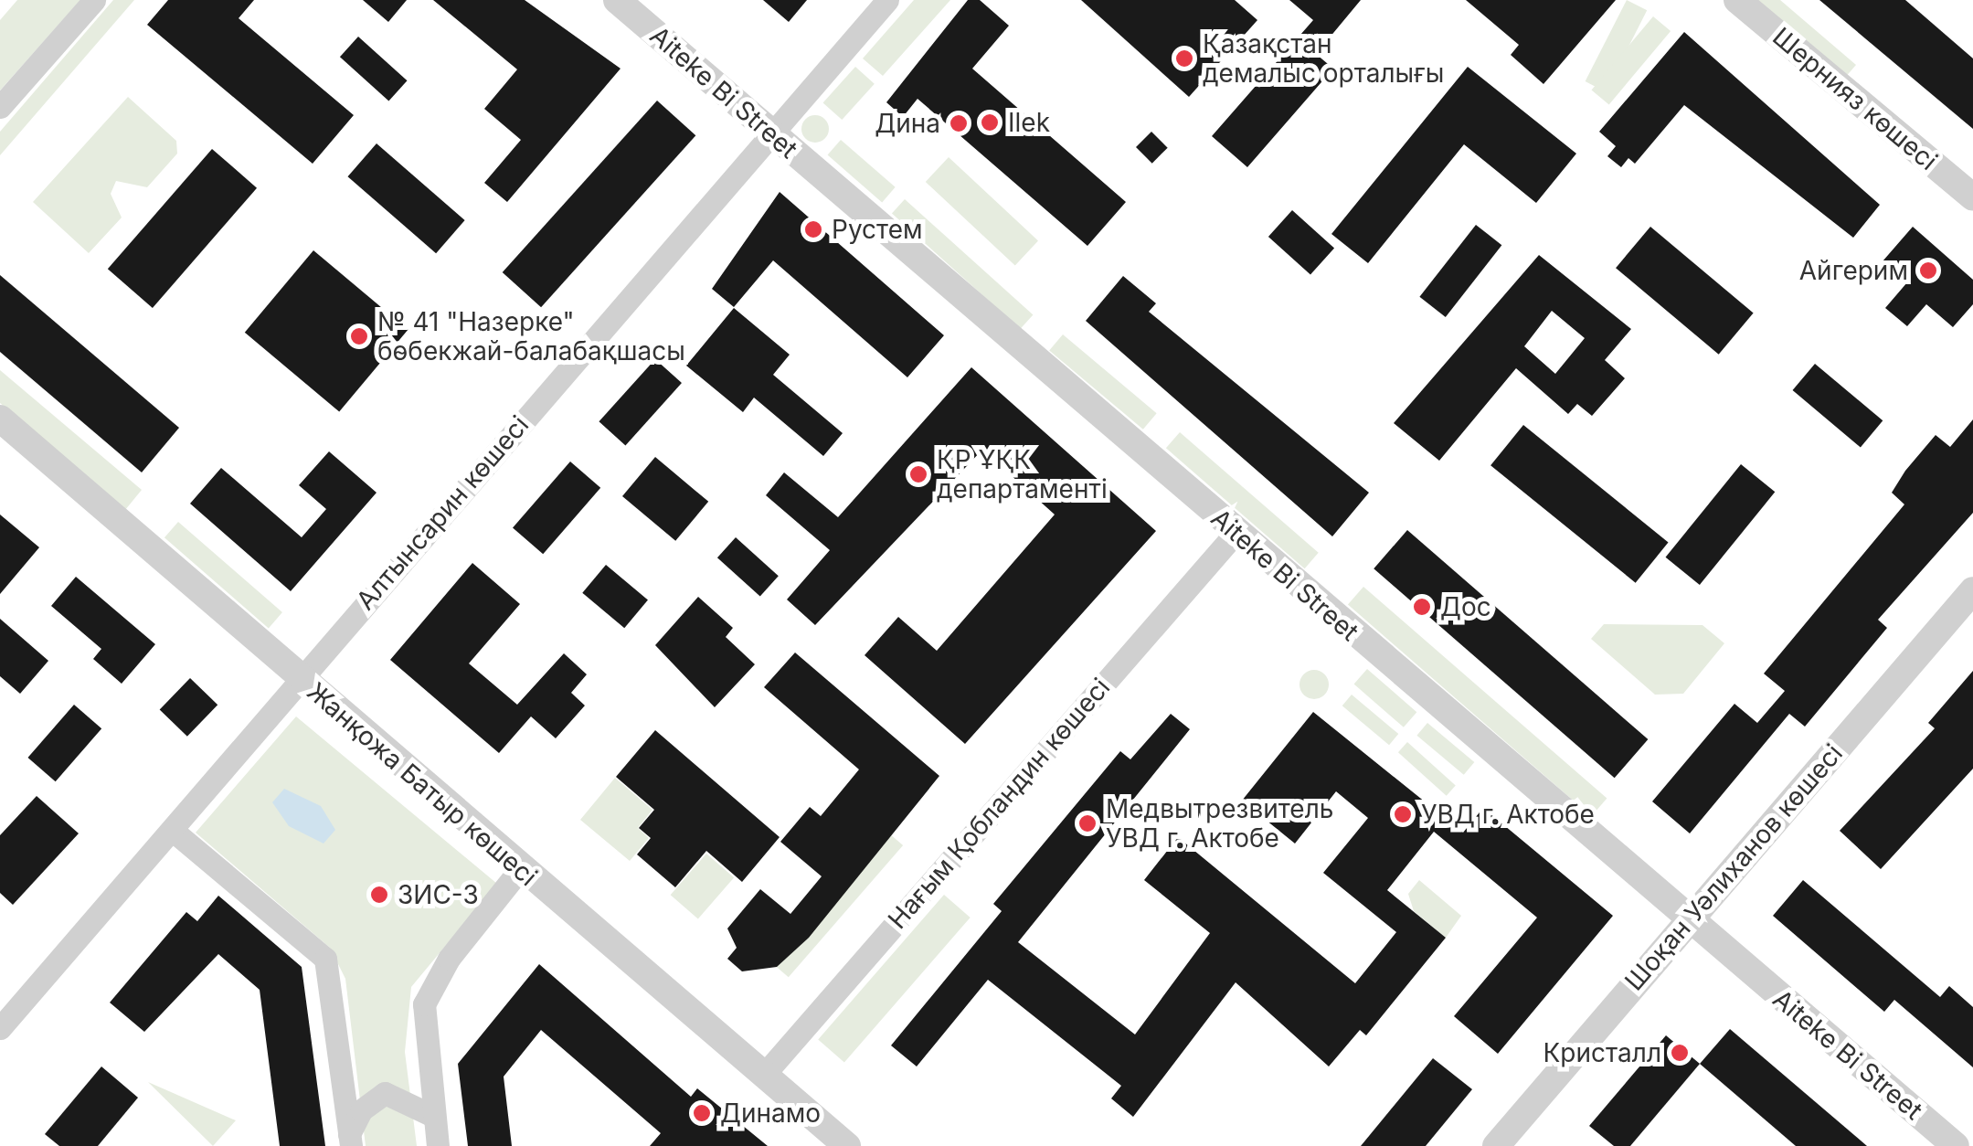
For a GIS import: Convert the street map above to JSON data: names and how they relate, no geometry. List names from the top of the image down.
{
  "streets": {
    "street": [
      "Aiteke Bi Street",
      "Шернияз көшесі",
      "Алтынсарин көшесі",
      "Жанқожа Батыр көшесі",
      "Нағым Қобландин көшесі",
      "Шоқан Уәлиханов көшесі"
    ]
  },
  "crossings": [
    ["Aiteke Bi Street", "Алтынсарин көшесі"],
    ["Aiteke Bi Street", "Нағым Қобландин көшесі"],
    ["Aiteke Bi Street", "Шоқан Уәлиханов көшесі"],
    ["Алтынсарин көшесі", "Жанқожа Батыр көшесі"],
    ["Жанқожа Батыр көшесі", "Нағым Қобландин көшесі"]
  ],
  "places": [
    "Қазақстан демалыс орталығы",
    "Ilek",
    "Дина",
    "Рустем",
    "Айгерим",
    "№ 41 \"Назерке\" бөбекжай-балабақшасы",
    "ҚР ҰҚК департаменті",
    "Дос",
    "УВД г. Актобе",
    "Медвытрезвитель УВД г. Актобе",
    "ЗИС-3",
    "Кристалл",
    "Динамо"
  ]
}
